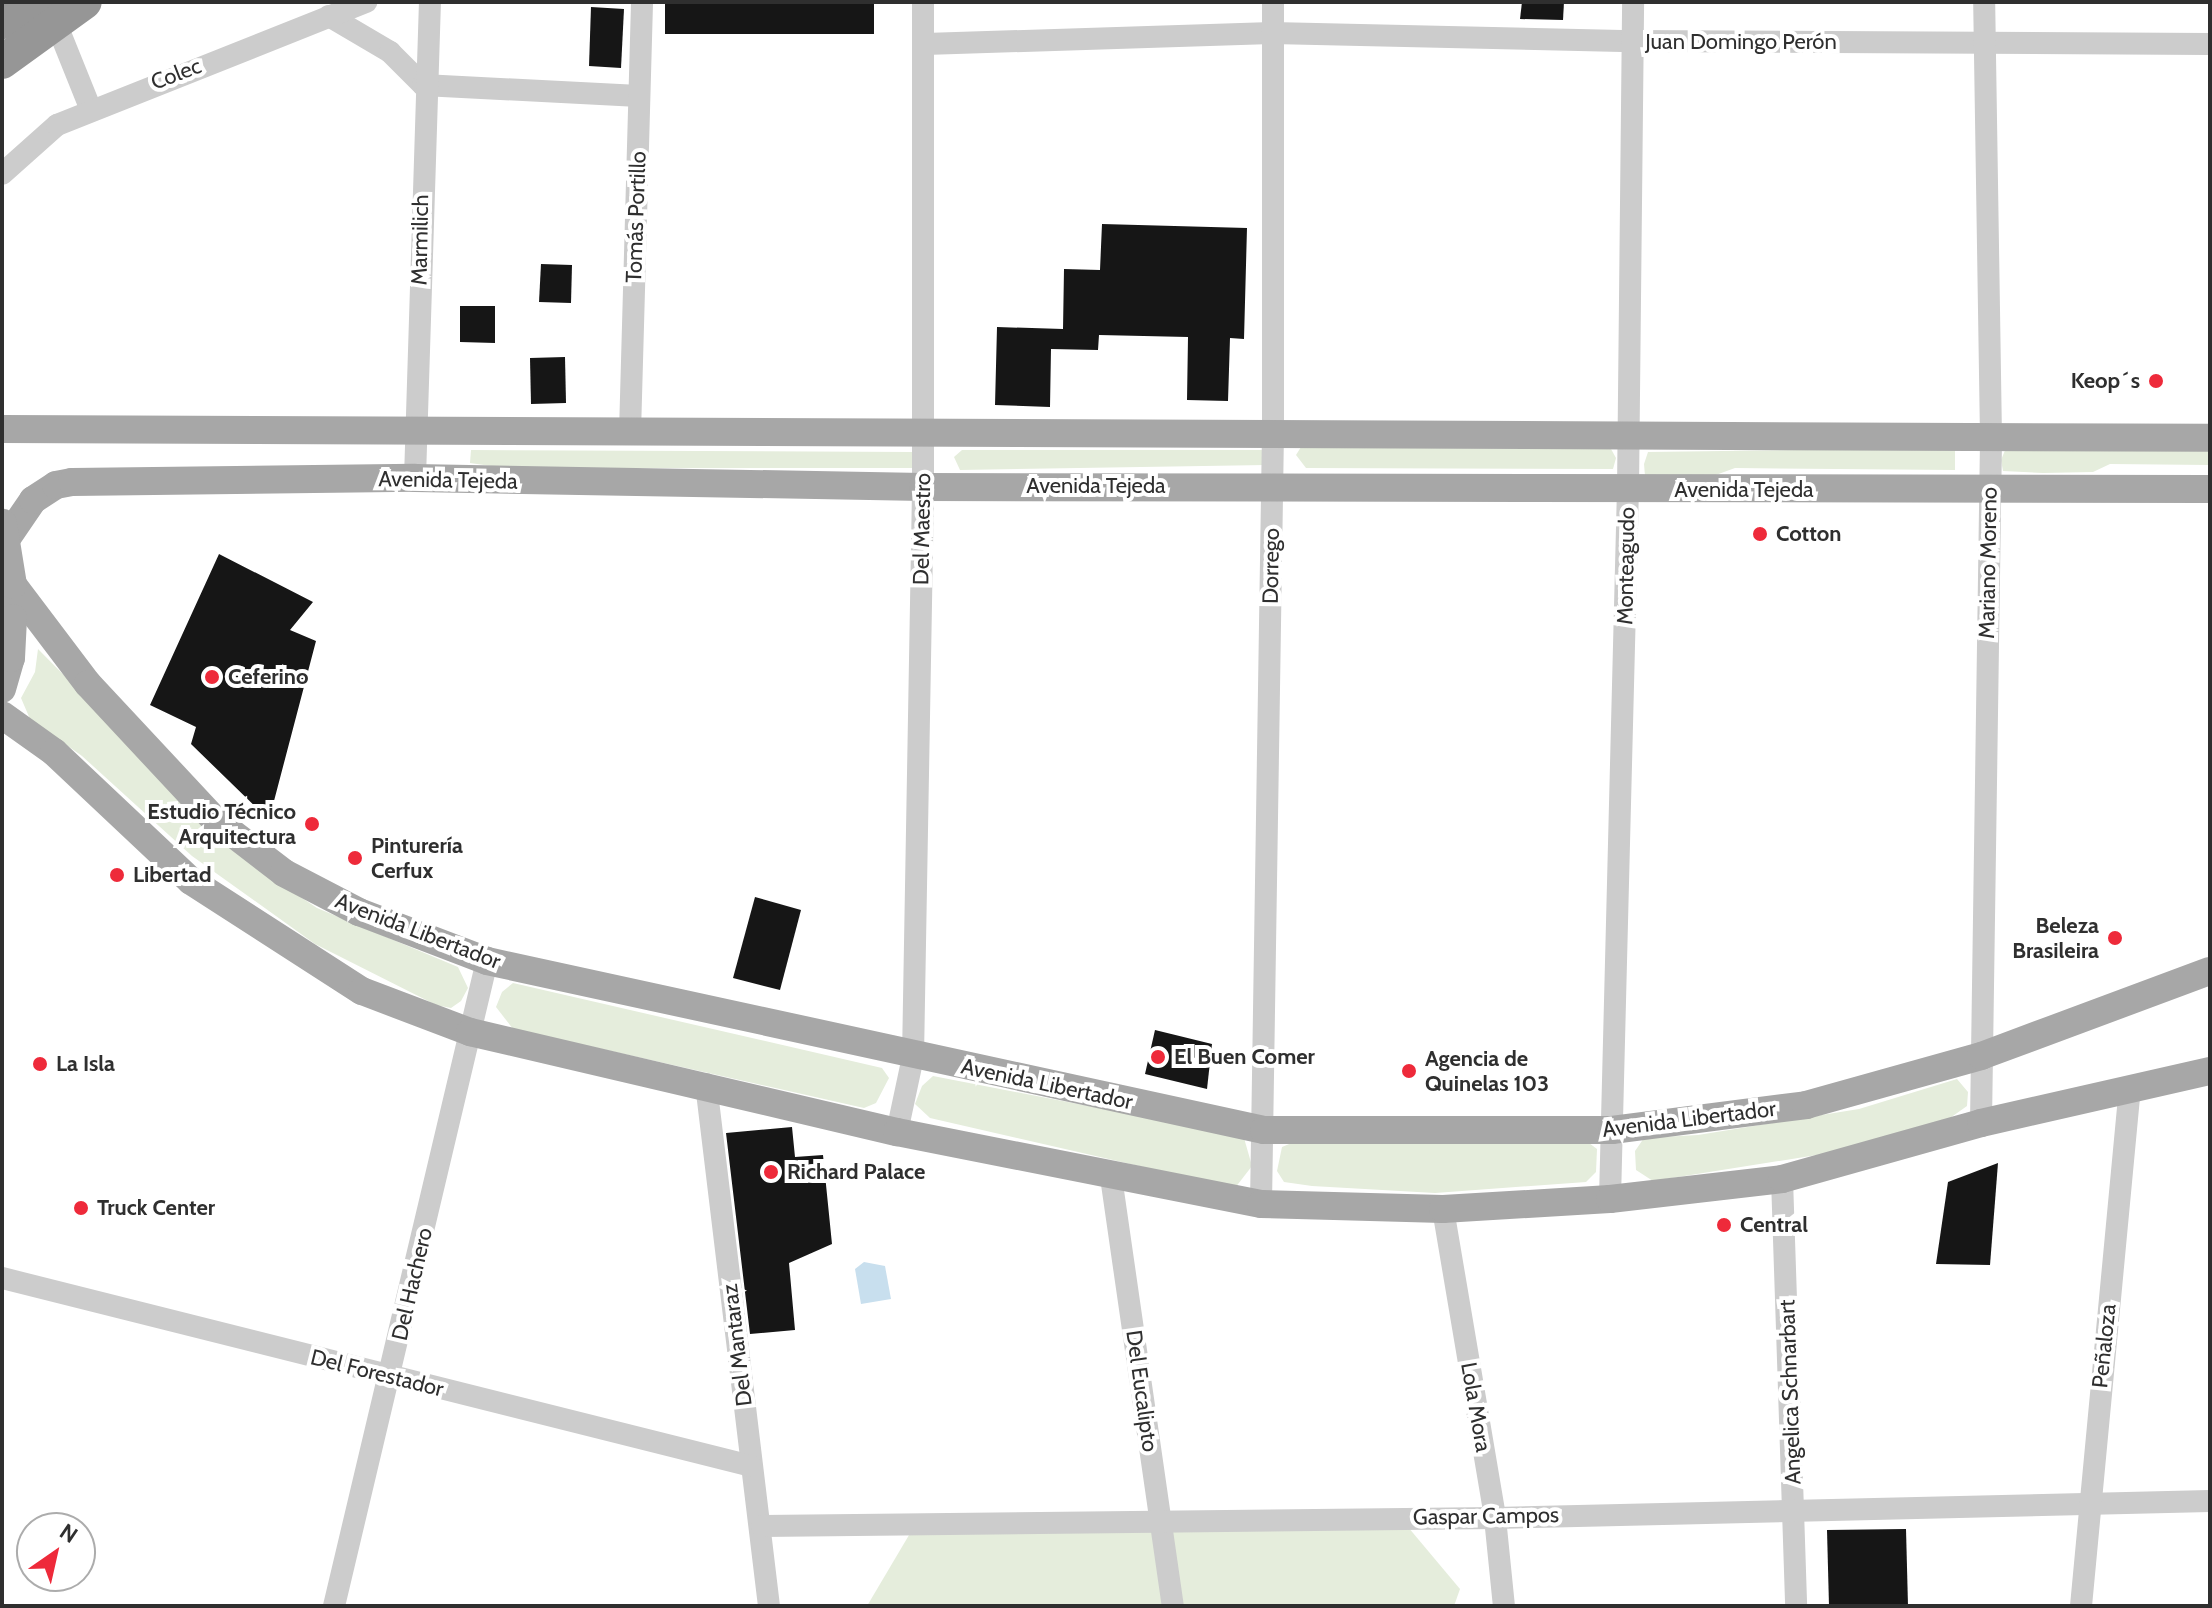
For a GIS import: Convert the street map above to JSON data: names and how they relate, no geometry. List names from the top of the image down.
{
  "streets": {
    "main road": ["Avenida Tejeda", "Avenida Libertador"],
    "street": [
      "Juan Domingo Perón",
      "Colec",
      "Tomás Portillo",
      "Marmilich",
      "Del Maestro",
      "Mariano Moreno",
      "Dorrego",
      "Monteagudo",
      "Del Hachero",
      "Del Mantaraz",
      "Peñaloza",
      "Del Forestador",
      "Del Eucalipto",
      "Angelica Schnarbart",
      "Lola Mora",
      "Gaspar Campos"
    ]
  },
  "crossings": [
    ["Juan Domingo Perón", "Del Maestro"],
    ["Juan Domingo Perón", "Mariano Moreno"],
    ["Juan Domingo Perón", "Dorrego"],
    ["Juan Domingo Perón", "Monteagudo"],
    ["Marmilich", "Avenida Tejeda"],
    ["Avenida Tejeda", "Del Maestro"],
    ["Avenida Tejeda", "Mariano Moreno"],
    ["Avenida Tejeda", "Dorrego"],
    ["Avenida Tejeda", "Monteagudo"],
    ["Del Maestro", "Avenida Libertador"],
    ["Mariano Moreno", "Avenida Libertador"],
    ["Dorrego", "Avenida Libertador"],
    ["Monteagudo", "Avenida Libertador"],
    ["Avenida Libertador", "Del Hachero"],
    ["Del Hachero", "Del Forestador"],
    ["Del Mantaraz", "Del Forestador"],
    ["Del Mantaraz", "Gaspar Campos"],
    ["Peñaloza", "Gaspar Campos"],
    ["Del Eucalipto", "Gaspar Campos"],
    ["Angelica Schnarbart", "Gaspar Campos"],
    ["Lola Mora", "Gaspar Campos"]
  ],
  "places": [
    "Keop´s",
    "Cotton",
    "Ceferino",
    "Estudio Técnico Arquitectura",
    "Pinturería Cerfux",
    "Libertad",
    "Beleza Brasileira",
    "El Buen Comer",
    "La Isla",
    "Agencia de Quinelas 103",
    "Richard Palace",
    "Truck Center",
    "Central"
  ],
  "north": "top right"
}
